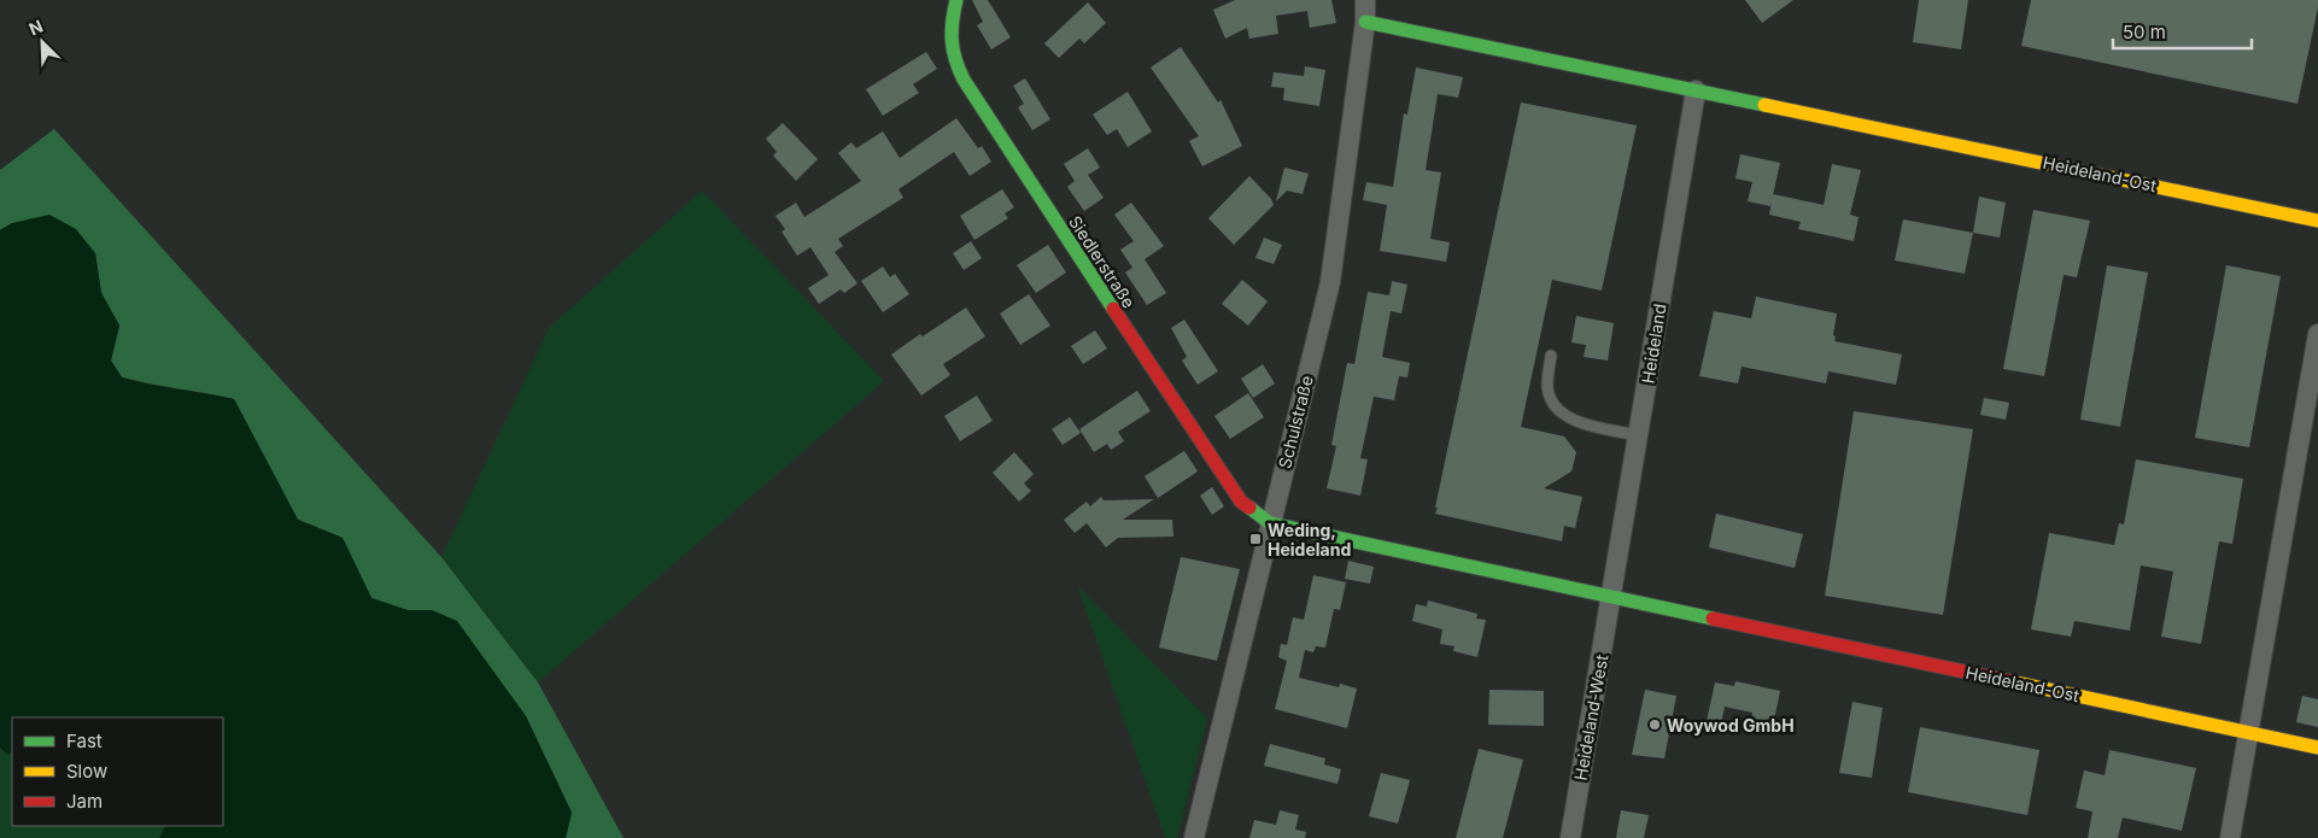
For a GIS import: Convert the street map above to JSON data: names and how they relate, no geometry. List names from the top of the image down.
{
  "streets": {
    "street": [
      "Heideland-Ost",
      "Siedlerstraße",
      "Heideland",
      "Schulstraße",
      "Heideland-West"
    ]
  },
  "crossings": [
    ["Heideland-Ost", "Heideland"],
    ["Heideland-Ost", "Heideland-West"],
    ["Siedlerstraße", "Schulstraße"],
    ["Heideland", "Heideland-West"]
  ],
  "places": {
    "transit": ["Weding, Heideland"],
    "other": ["Woywod GmbH"]
  },
  "legend": ["Fast", "Slow", "Jam"],
  "scale_bar": "50 m",
  "north": "top left"
}
